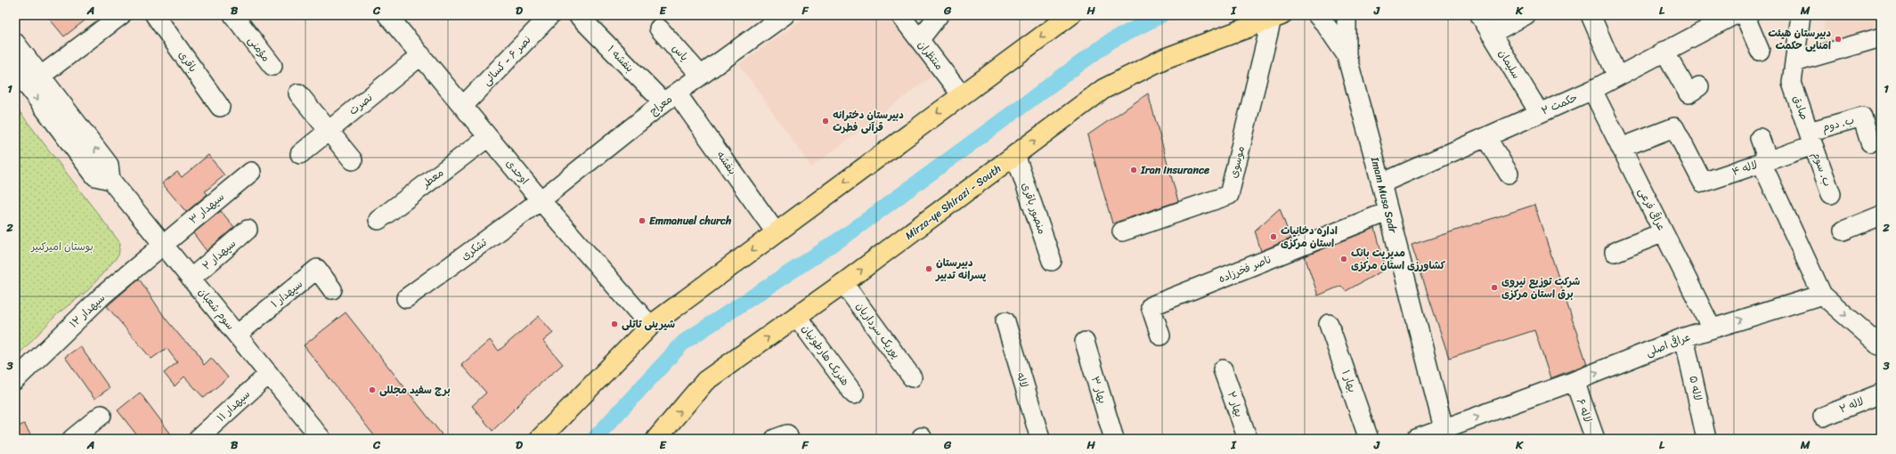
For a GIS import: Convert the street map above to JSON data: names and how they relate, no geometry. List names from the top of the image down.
{
  "streets": {
    "main road": ["Mirza-ye Shirazi - South"],
    "street": [
      "مؤمنی",
      "یاس",
      "منتظران",
      "بنفشه ۱",
      "نصر ۶ - کسائی",
      "باقری",
      "سلیمان",
      "نصرت",
      "حکمت ۲",
      "معراج",
      "صادق",
      "ب. دوم",
      "موسوی",
      "بنفشه",
      "لاله ۴",
      "ب. سوم",
      "اوحدی",
      "معطر",
      "Imam Musa Sadr",
      "سپهدار ۳",
      "منصور باقری",
      "عراقی فرعی",
      "تشکری",
      "سپهدار ۲",
      "ناصر فخرزاده",
      "سپهدار ۱",
      "سوم شعبان",
      "سپهدار ۱۲",
      "یوریک سرداریان",
      "عراقی اصلی",
      "هنریک هارطونیان",
      "لاله",
      "بهار ۱",
      "لاله ۵",
      "بهار ۳",
      "بهار ۲",
      "لاله ۲",
      "سپهدار ۱۱",
      "لاله ۶"
    ]
  },
  "crossings": [
    ["یاس", "معراج"],
    ["بنفشه ۱", "معراج"],
    ["بنفشه ۱", "بنفشه"],
    ["نصر ۶ - کسائی", "اوحدی"],
    ["سلیمان", "حکمت ۲"],
    ["نصرت", "اوحدی"],
    ["حکمت ۲", "Imam Musa Sadr"],
    ["حکمت ۲", "عراقی فرعی"],
    ["معراج", "بنفشه"],
    ["معراج", "اوحدی"],
    ["معراج", "تشکری"],
    ["صادق", "ب. دوم"],
    ["صادق", "ب. سوم"],
    ["ب. دوم", "ب. سوم"],
    ["موسوی", "Mirza-ye Shirazi - South"],
    ["لاله ۴", "عراقی فرعی"],
    ["لاله ۴", "عراقی اصلی"],
    ["اوحدی", "معطر"],
    ["اوحدی", "تشکری"],
    ["Imam Musa Sadr", "ناصر فخرزاده"],
    ["Imam Musa Sadr", "عراقی اصلی"],
    ["Mirza-ye Shirazi - South", "منصور باقری"],
    ["Mirza-ye Shirazi - South", "یوریک سرداریان"],
    ["Mirza-ye Shirazi - South", "هنریک هارطونیان"],
    ["سپهدار ۳", "سوم شعبان"],
    ["سپهدار ۳", "سپهدار ۱۲"],
    ["عراقی فرعی", "عراقی اصلی"],
    ["سپهدار ۲", "سوم شعبان"],
    ["سپهدار ۱", "سوم شعبان"],
    ["سوم شعبان", "سپهدار ۱۲"],
    ["سوم شعبان", "سپهدار ۱۱"],
    ["عراقی اصلی", "لاله ۵"],
    ["عراقی اصلی", "لاله ۶"]
  ],
  "one_way": ["عراقی اصلی"],
  "parks": ["بوستان امیرکبیر"],
  "places": [
    "دبیرستان هیئت امنایی حکمت",
    "دبیرستان دخترانه قرآنی فطرت",
    "Iran Insurance",
    "Emmanuel church",
    "اداره دخانیات استان مرکزی",
    "مدیریت بانک کشاورزی استان مرکزی",
    "دبیرستان پسرانه تدبیر",
    "شرکت توزیع نیروی برق استان مرکزی",
    "شیرینی تاتلی",
    "برج سفید مجللی"
  ],
  "grid": {
    "columns": [
      "A",
      "B",
      "C",
      "D",
      "E",
      "F",
      "G",
      "H",
      "I",
      "J",
      "K",
      "L",
      "M"
    ],
    "rows": ["1", "2", "3"]
  }
}
